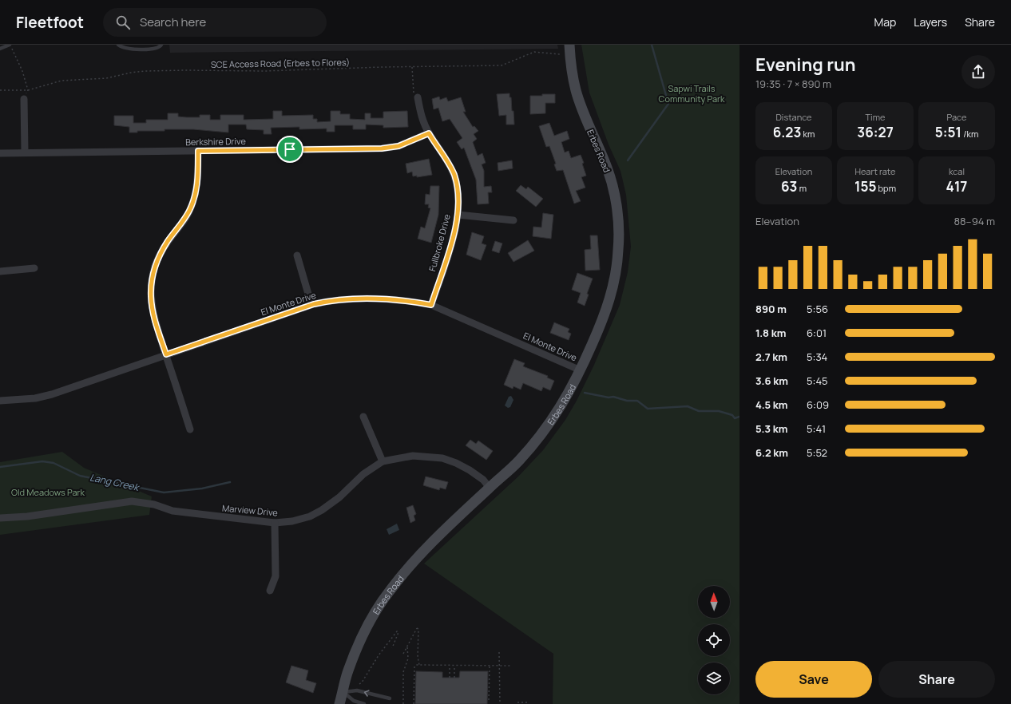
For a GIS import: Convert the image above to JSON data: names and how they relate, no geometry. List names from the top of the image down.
{
  "streets": {
    "main road": ["Erbes Road"],
    "street": [
      "Berkshire Drive",
      "Fullbroke Drive",
      "El Monte Drive",
      "Marview Drive"
    ],
    "path": ["SCE Access Road (Erbes to Flores)"]
  },
  "crossings": [
    ["Berkshire Drive", "Fullbroke Drive"],
    ["Erbes Road", "El Monte Drive"],
    ["Erbes Road", "Marview Drive"],
    ["Fullbroke Drive", "El Monte Drive"]
  ],
  "water": ["Lang Creek"],
  "parks": ["Sapwi Trails Community Park", "Old Meadows Park"],
  "north": "top",
  "page": {
    "header": "Fleetfoot",
    "search": "Search here",
    "nav": ["Map", "Layers", "Share"],
    "heading": ["Evening run", "19:35 · 7 × 890 m"],
    "stats": [
      ["Distance", "6.23 km"],
      ["Time", "36:27"],
      ["Pace", "5:51 /km"],
      ["Elevation", "63 m"],
      ["Heart rate", "155 bpm"],
      ["kcal", "417"]
    ],
    "chart": ["Elevation", "88–94 m"],
    "list": [
      {
        "name": "890 m",
        "note": "5:56"
      },
      {
        "name": "1.8 km",
        "note": "6:01"
      },
      {
        "name": "2.7 km",
        "note": "5:34"
      },
      {
        "name": "3.6 km",
        "note": "5:45"
      },
      {
        "name": "4.5 km",
        "note": "6:09"
      },
      {
        "name": "5.3 km",
        "note": "5:41"
      },
      {
        "name": "6.2 km",
        "note": "5:52"
      }
    ],
    "buttons": ["Save", "Share"]
  }
}
